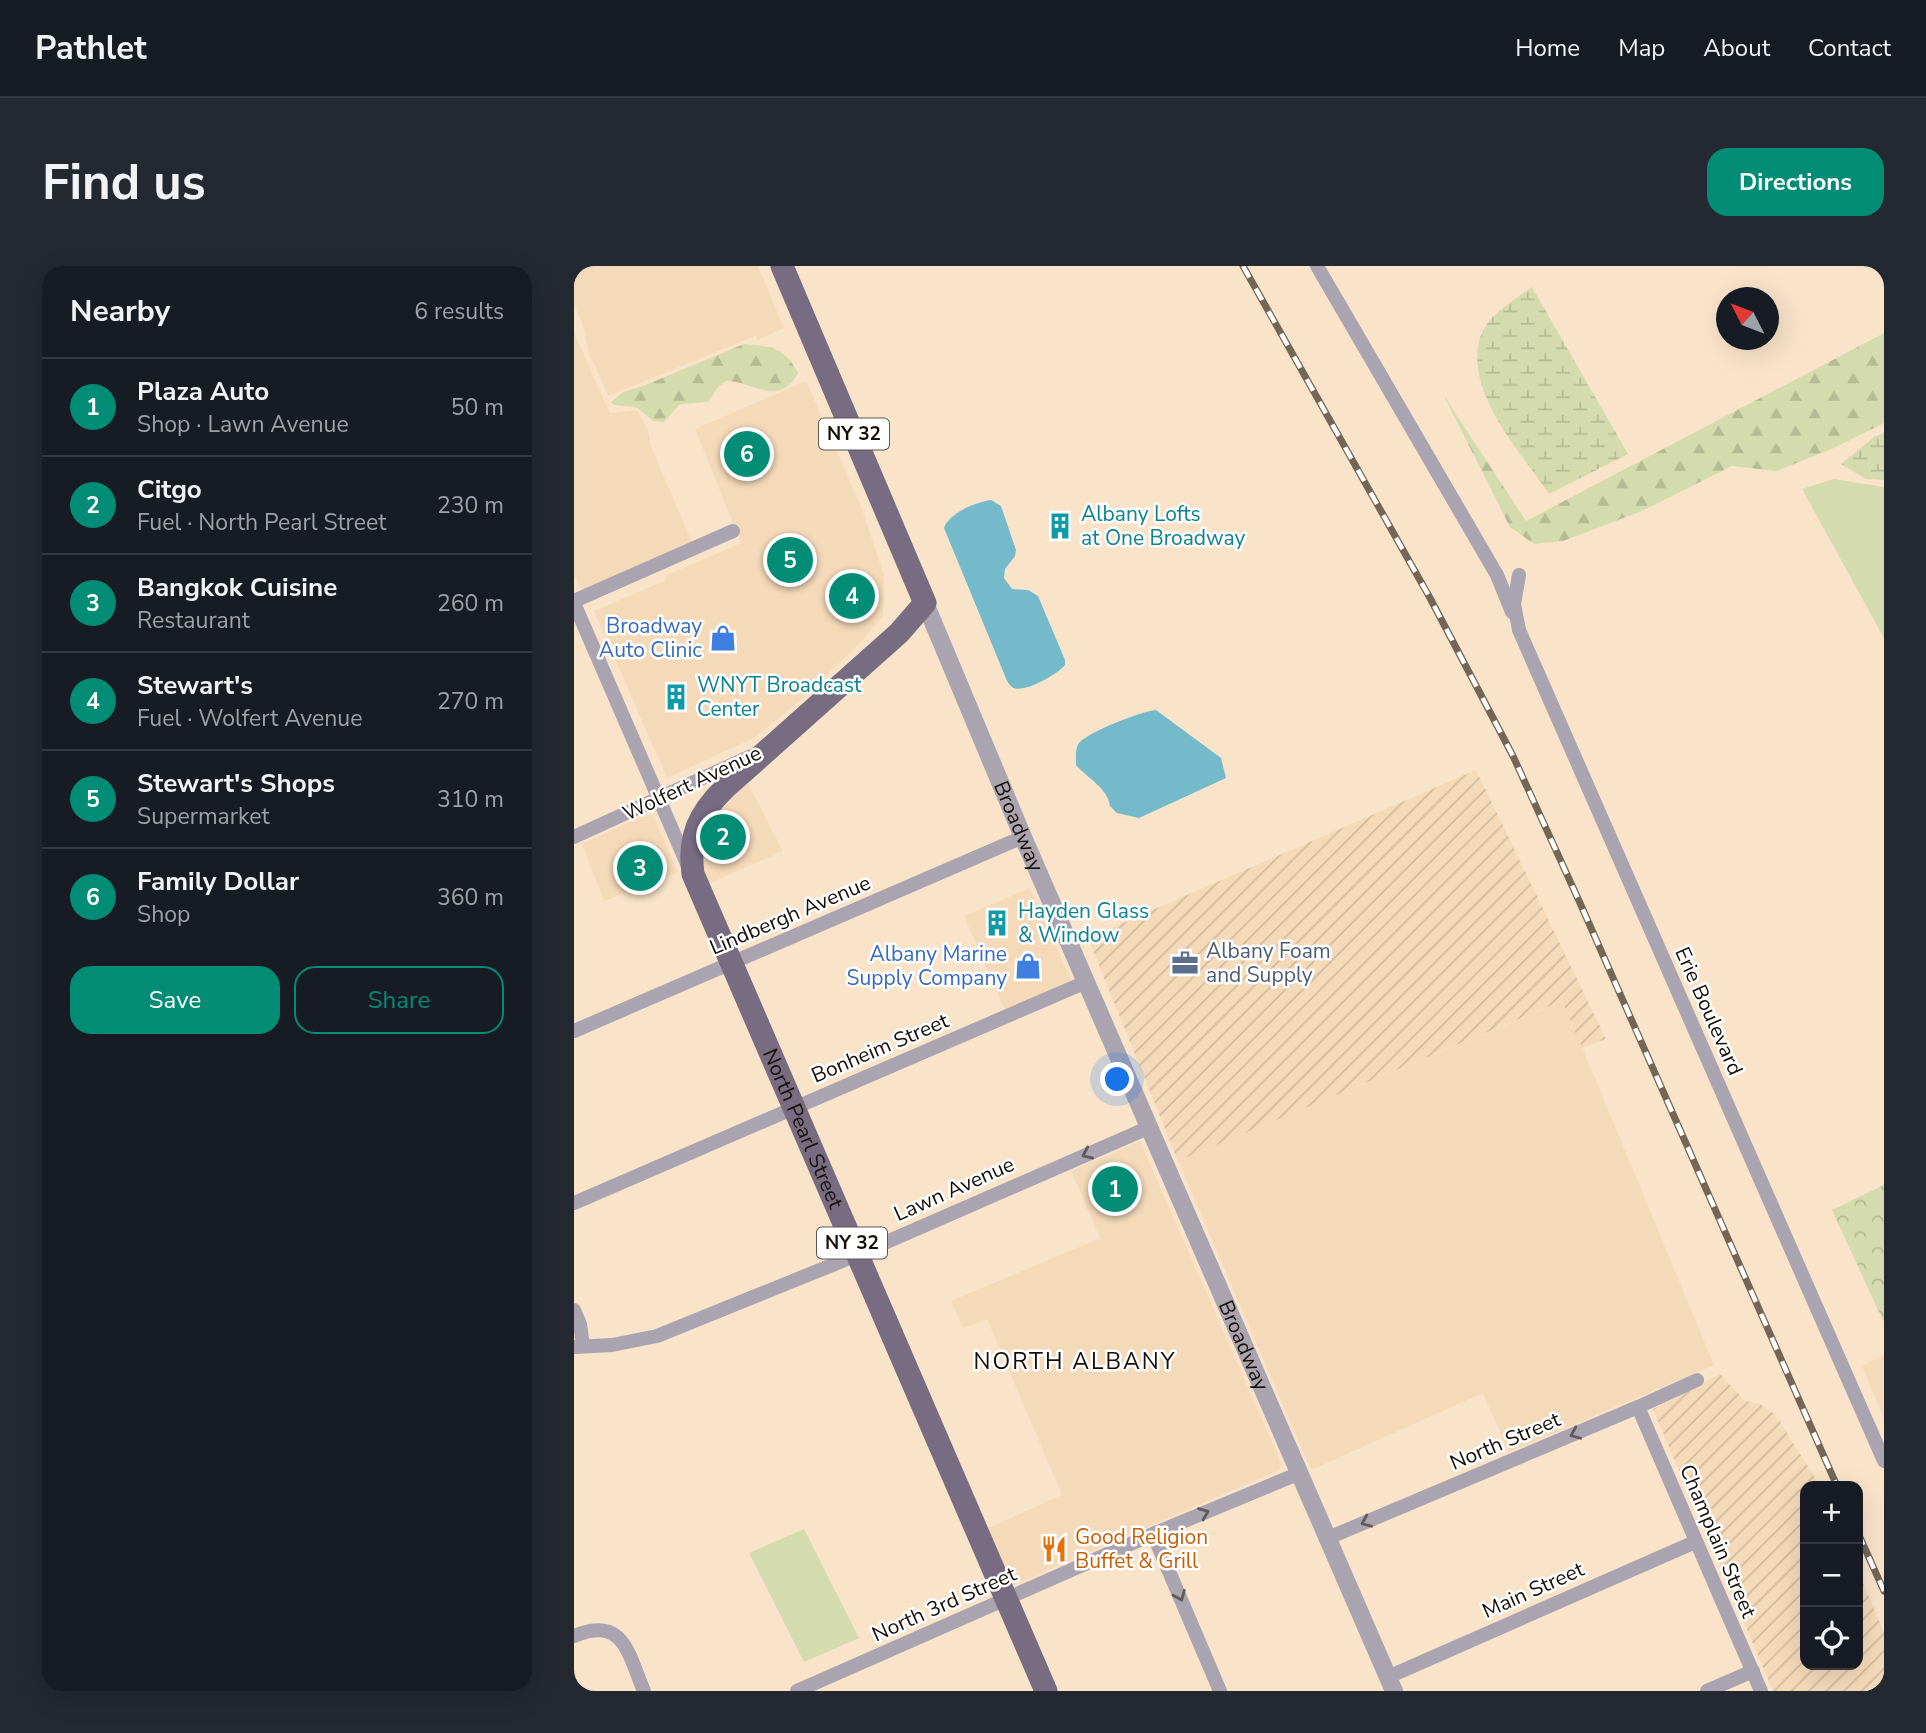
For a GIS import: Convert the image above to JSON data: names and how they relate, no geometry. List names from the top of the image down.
{
  "streets": {
    "main road": [
      "NY 32",
      "Wolfert Avenue",
      "Broadway",
      "North Pearl Street"
    ],
    "street": [
      "Lindbergh Avenue",
      "Erie Boulevard",
      "Bonheim Street",
      "Lawn Avenue",
      "North Street",
      "Champlain Street",
      "Main Street",
      "North 3rd Street"
    ]
  },
  "crossings": [
    ["NY 32", "Wolfert Avenue"],
    ["NY 32", "North Pearl Street"],
    ["Wolfert Avenue", "Broadway"],
    ["Wolfert Avenue", "North Pearl Street"],
    ["Broadway", "Lindbergh Avenue"],
    ["Broadway", "Bonheim Street"],
    ["Broadway", "Lawn Avenue"],
    ["Broadway", "North Street"],
    ["Broadway", "Main Street"],
    ["Broadway", "North 3rd Street"],
    ["Lindbergh Avenue", "North Pearl Street"],
    ["Bonheim Street", "North Pearl Street"],
    ["North Pearl Street", "Lawn Avenue"],
    ["North Pearl Street", "North 3rd Street"],
    ["North Street", "Champlain Street"],
    ["Champlain Street", "Main Street"]
  ],
  "one_way": ["Lawn Avenue", "North Street"],
  "districts": ["NORTH ALBANY"],
  "places": {
    "building": ["Albany Lofts at One Broadway", "WNYT Broadcast Center", "Hayden Glass & Window"],
    "shop": ["Broadway Auto Clinic", "Albany Marine Supply Company"],
    "office": ["Albany Foam and Supply"],
    "restaurant": ["Good Religion Buffet & Grill"]
  },
  "north": "top left",
  "page": {
    "header": "Pathlet",
    "nav": [
      "Home",
      "Map",
      "About",
      "Contact"
    ],
    "buttons": [
      "Directions",
      ["Save", "Share"]
    ],
    "title": "Find us",
    "heading": ["Nearby", "6 results"],
    "list": [
      {
        "mark": "1",
        "name": "Plaza Auto",
        "note": "Shop · Lawn Avenue",
        "value": "50 m"
      },
      {
        "mark": "2",
        "name": "Citgo",
        "note": "Fuel · North Pearl Street",
        "value": "230 m"
      },
      {
        "mark": "3",
        "name": "Bangkok Cuisine",
        "note": "Restaurant",
        "value": "260 m"
      },
      {
        "mark": "4",
        "name": "Stewart's",
        "note": "Fuel · Wolfert Avenue",
        "value": "270 m"
      },
      {
        "mark": "5",
        "name": "Stewart's Shops",
        "note": "Supermarket",
        "value": "310 m"
      },
      {
        "mark": "6",
        "name": "Family Dollar",
        "note": "Shop",
        "value": "360 m"
      }
    ],
    "pins": [
      "6",
      "5",
      "4",
      "2",
      "3",
      "1"
    ],
    "map_buttons": ["+", "−"]
  }
}
